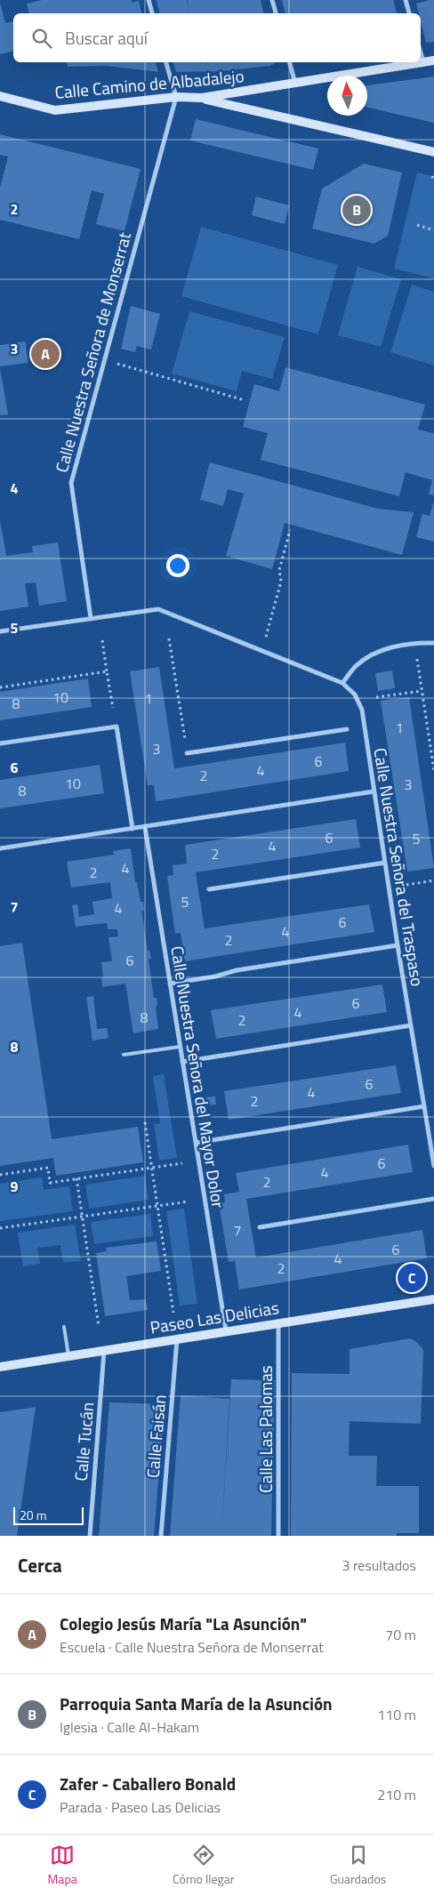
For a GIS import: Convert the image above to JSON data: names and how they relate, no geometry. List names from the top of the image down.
{
  "streets": {
    "street": [
      "Calle Camino de Albadalejo",
      "Calle Nuestra Señora de Monserrat",
      "Calle Nuestra Señora del Traspaso",
      "Calle Nuestra Señora del Mayor Dolor",
      "Paseo Las Delicias",
      "Calle Las Palomas",
      "Calle Faisán",
      "Calle Tucán"
    ]
  },
  "crossings": [
    ["Calle Camino de Albadalejo", "Calle Nuestra Señora de Monserrat"],
    ["Calle Nuestra Señora del Mayor Dolor", "Paseo Las Delicias"],
    ["Paseo Las Delicias", "Calle Las Palomas"],
    ["Paseo Las Delicias", "Calle Faisán"],
    ["Paseo Las Delicias", "Calle Tucán"]
  ],
  "house_numbers": [
    "10",
    "1",
    "8",
    "1",
    "3",
    "6",
    "4",
    "2",
    "10",
    "3",
    "8",
    "6",
    "5",
    "4",
    "2",
    "4",
    "2",
    "5",
    "4",
    "6",
    "4",
    "2",
    "6",
    "6",
    "4",
    "8",
    "2",
    "6",
    "4",
    "2",
    "6",
    "4",
    "2",
    "7",
    "6",
    "4",
    "2"
  ],
  "scale_bar": "20 m",
  "north": "top",
  "page": {
    "search": "Buscar aquí",
    "pins": ["B", "A", "C"],
    "scale": "20 m",
    "heading": ["Cerca", "3 resultados"],
    "list": [
      {
        "mark": "A",
        "name": "Colegio Jesús María \"La Asunción\"",
        "note": "Escuela · Calle Nuestra Señora de Monserrat",
        "value": "70 m"
      },
      {
        "mark": "B",
        "name": "Parroquia Santa María de la Asunción",
        "note": "Iglesia · Calle Al-Hakam",
        "value": "110 m"
      },
      {
        "mark": "C",
        "name": "Zafer - Caballero Bonald",
        "note": "Parada · Paseo Las Delicias",
        "value": "210 m"
      }
    ],
    "nav": ["Mapa", "Cómo llegar", "Guardados"]
  },
  "grid": {
    "rows": [
      "2",
      "3",
      "4",
      "5",
      "6",
      "7",
      "8",
      "9"
    ]
  }
}
